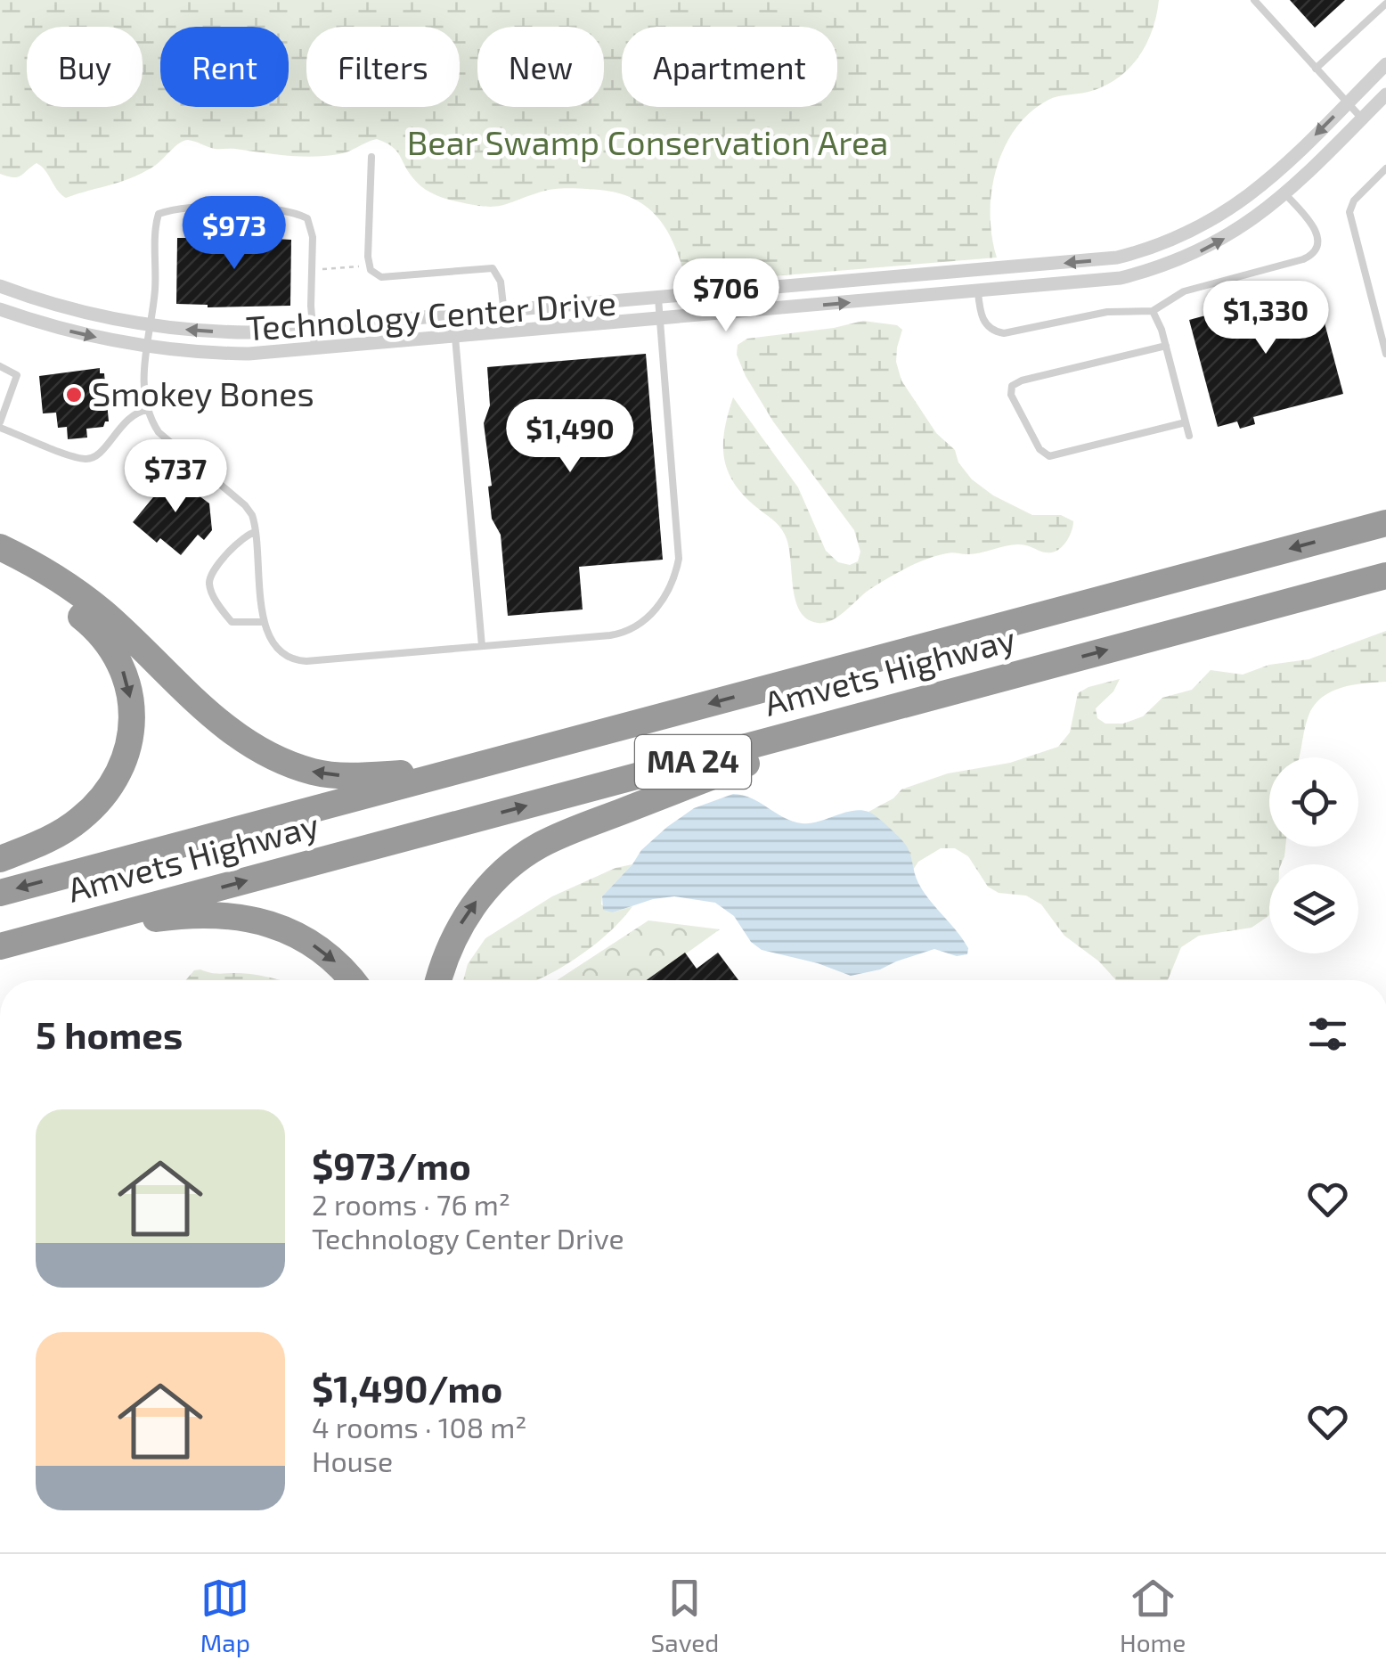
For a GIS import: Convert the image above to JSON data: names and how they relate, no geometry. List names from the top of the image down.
{
  "streets": {
    "highway": ["Amvets Highway", "MA 24"],
    "street": ["Technology Center Drive"]
  },
  "parks": ["Bear Swamp Conservation Area"],
  "places": ["Smokey Bones"],
  "page": {
    "chip": [
      "Buy",
      "Rent",
      "Filters",
      "New",
      "Apartment"
    ],
    "price": [
      "$973",
      "$706",
      "$1,330",
      "$1,490",
      "$737"
    ],
    "heading": "5 homes",
    "list": [
      {
        "name": "$973/mo",
        "note": "2 rooms · 76 m² · Technology Center Drive"
      },
      {
        "name": "$1,490/mo",
        "note": "4 rooms · 108 m² · House"
      }
    ],
    "tabs": ["Map", "Saved", "Home"]
  }
}
